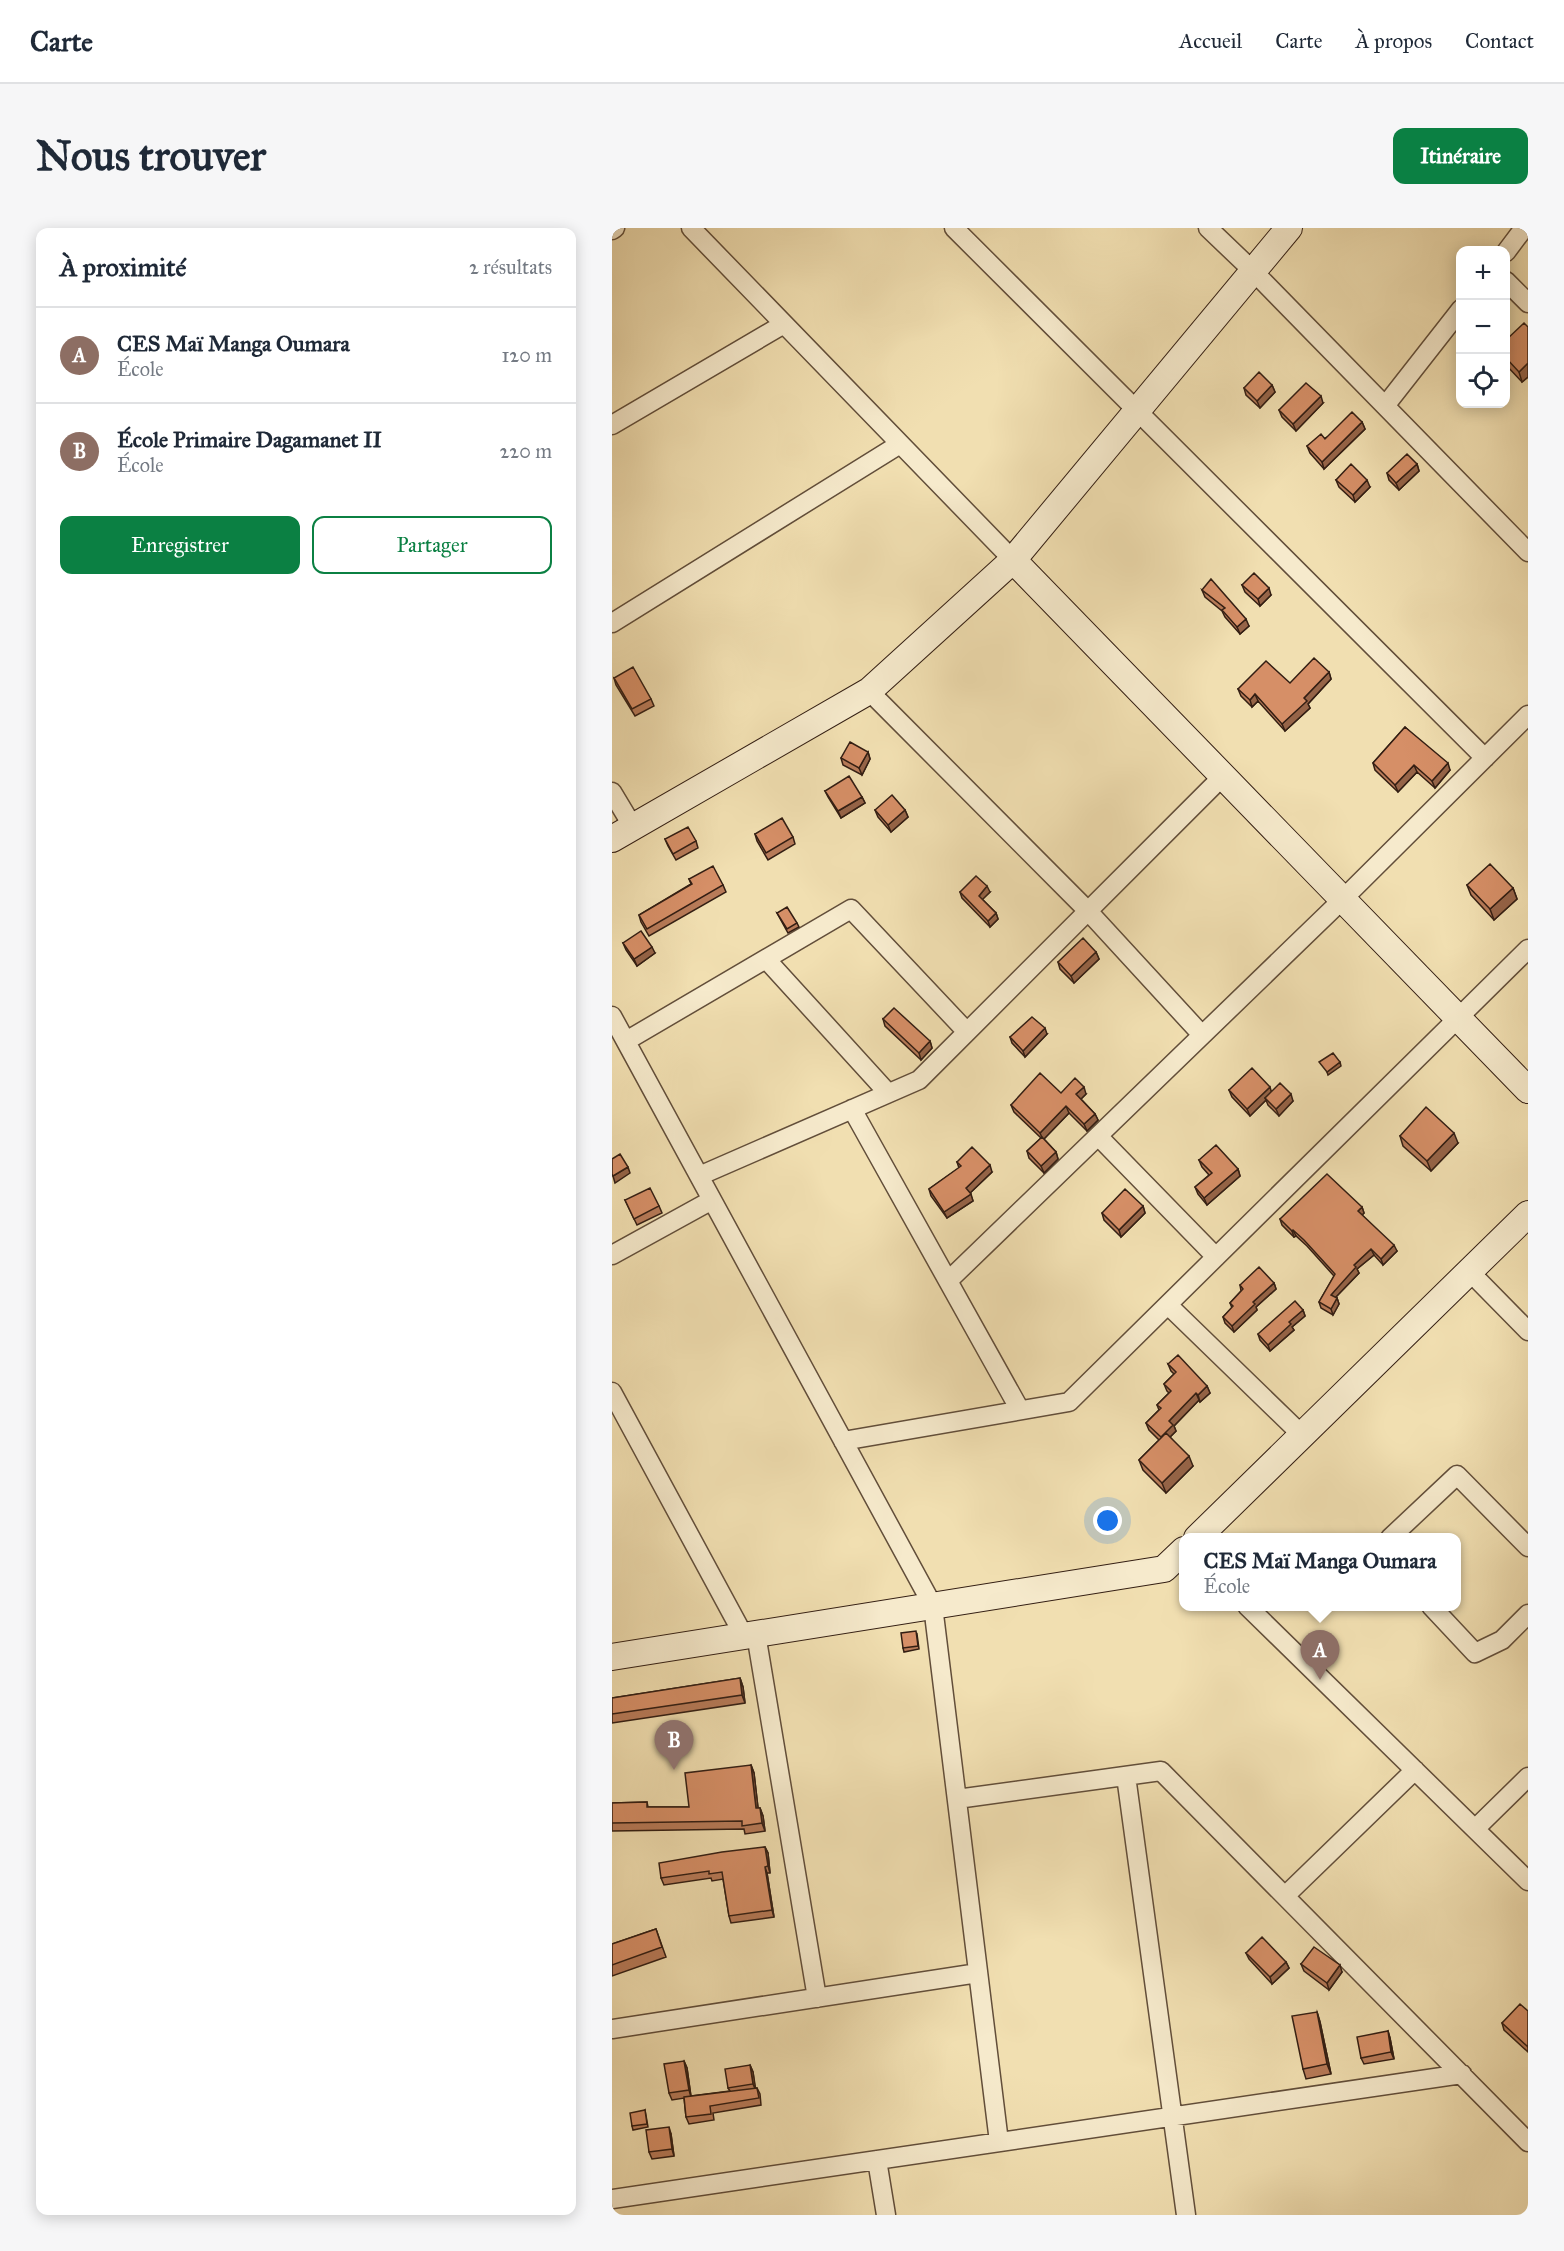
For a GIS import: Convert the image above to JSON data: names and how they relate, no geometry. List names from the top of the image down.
{
  "page": {
    "header": "Carte",
    "nav": [
      "Accueil",
      "Carte",
      "À propos",
      "Contact"
    ],
    "buttons": [
      "Itinéraire",
      ["Enregistrer", "Partager"]
    ],
    "title": "Nous trouver",
    "heading": ["À proximité", "2 résultats"],
    "map_buttons": ["+", "−"],
    "list": [
      {
        "mark": "A",
        "name": "CES Maï Manga Oumara",
        "note": "École",
        "value": "120 m"
      },
      {
        "mark": "B",
        "name": "École Primaire Dagamanet II",
        "note": "École",
        "value": "220 m"
      }
    ],
    "popup": ["CES Maï Manga Oumara", "École"],
    "pins": ["A", "B"]
  }
}
